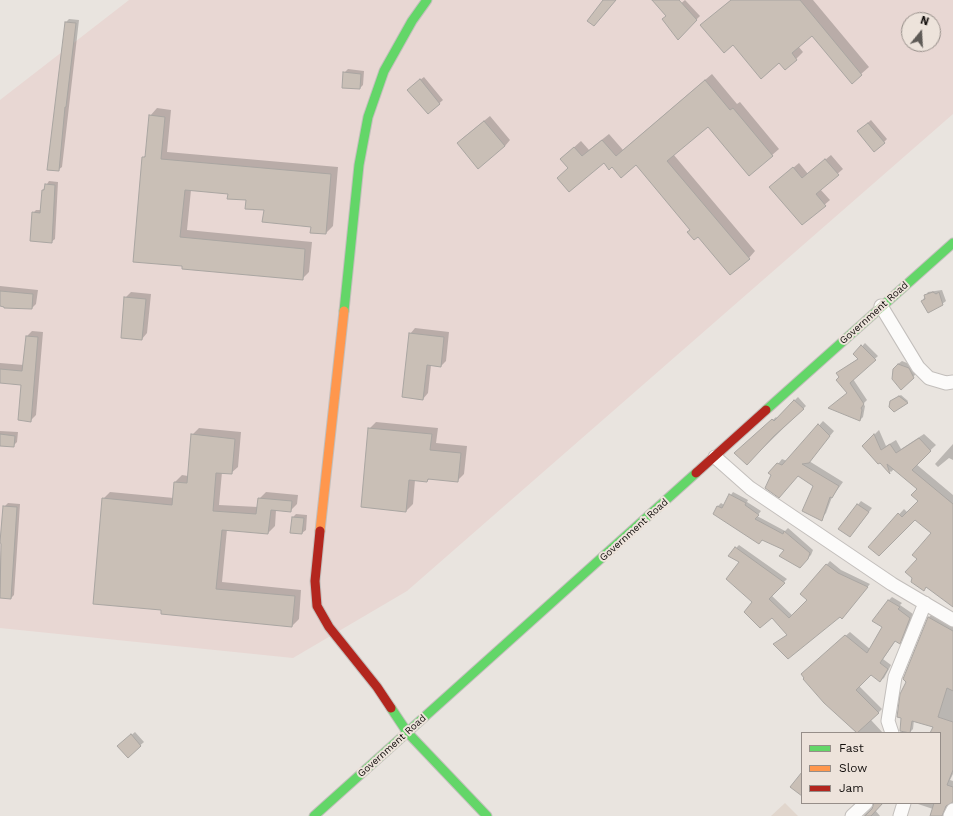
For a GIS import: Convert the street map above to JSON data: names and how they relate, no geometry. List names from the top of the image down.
{
  "streets": {
    "street": ["Government Road"]
  },
  "legend": ["Fast", "Slow", "Jam"],
  "north": "top"
}
